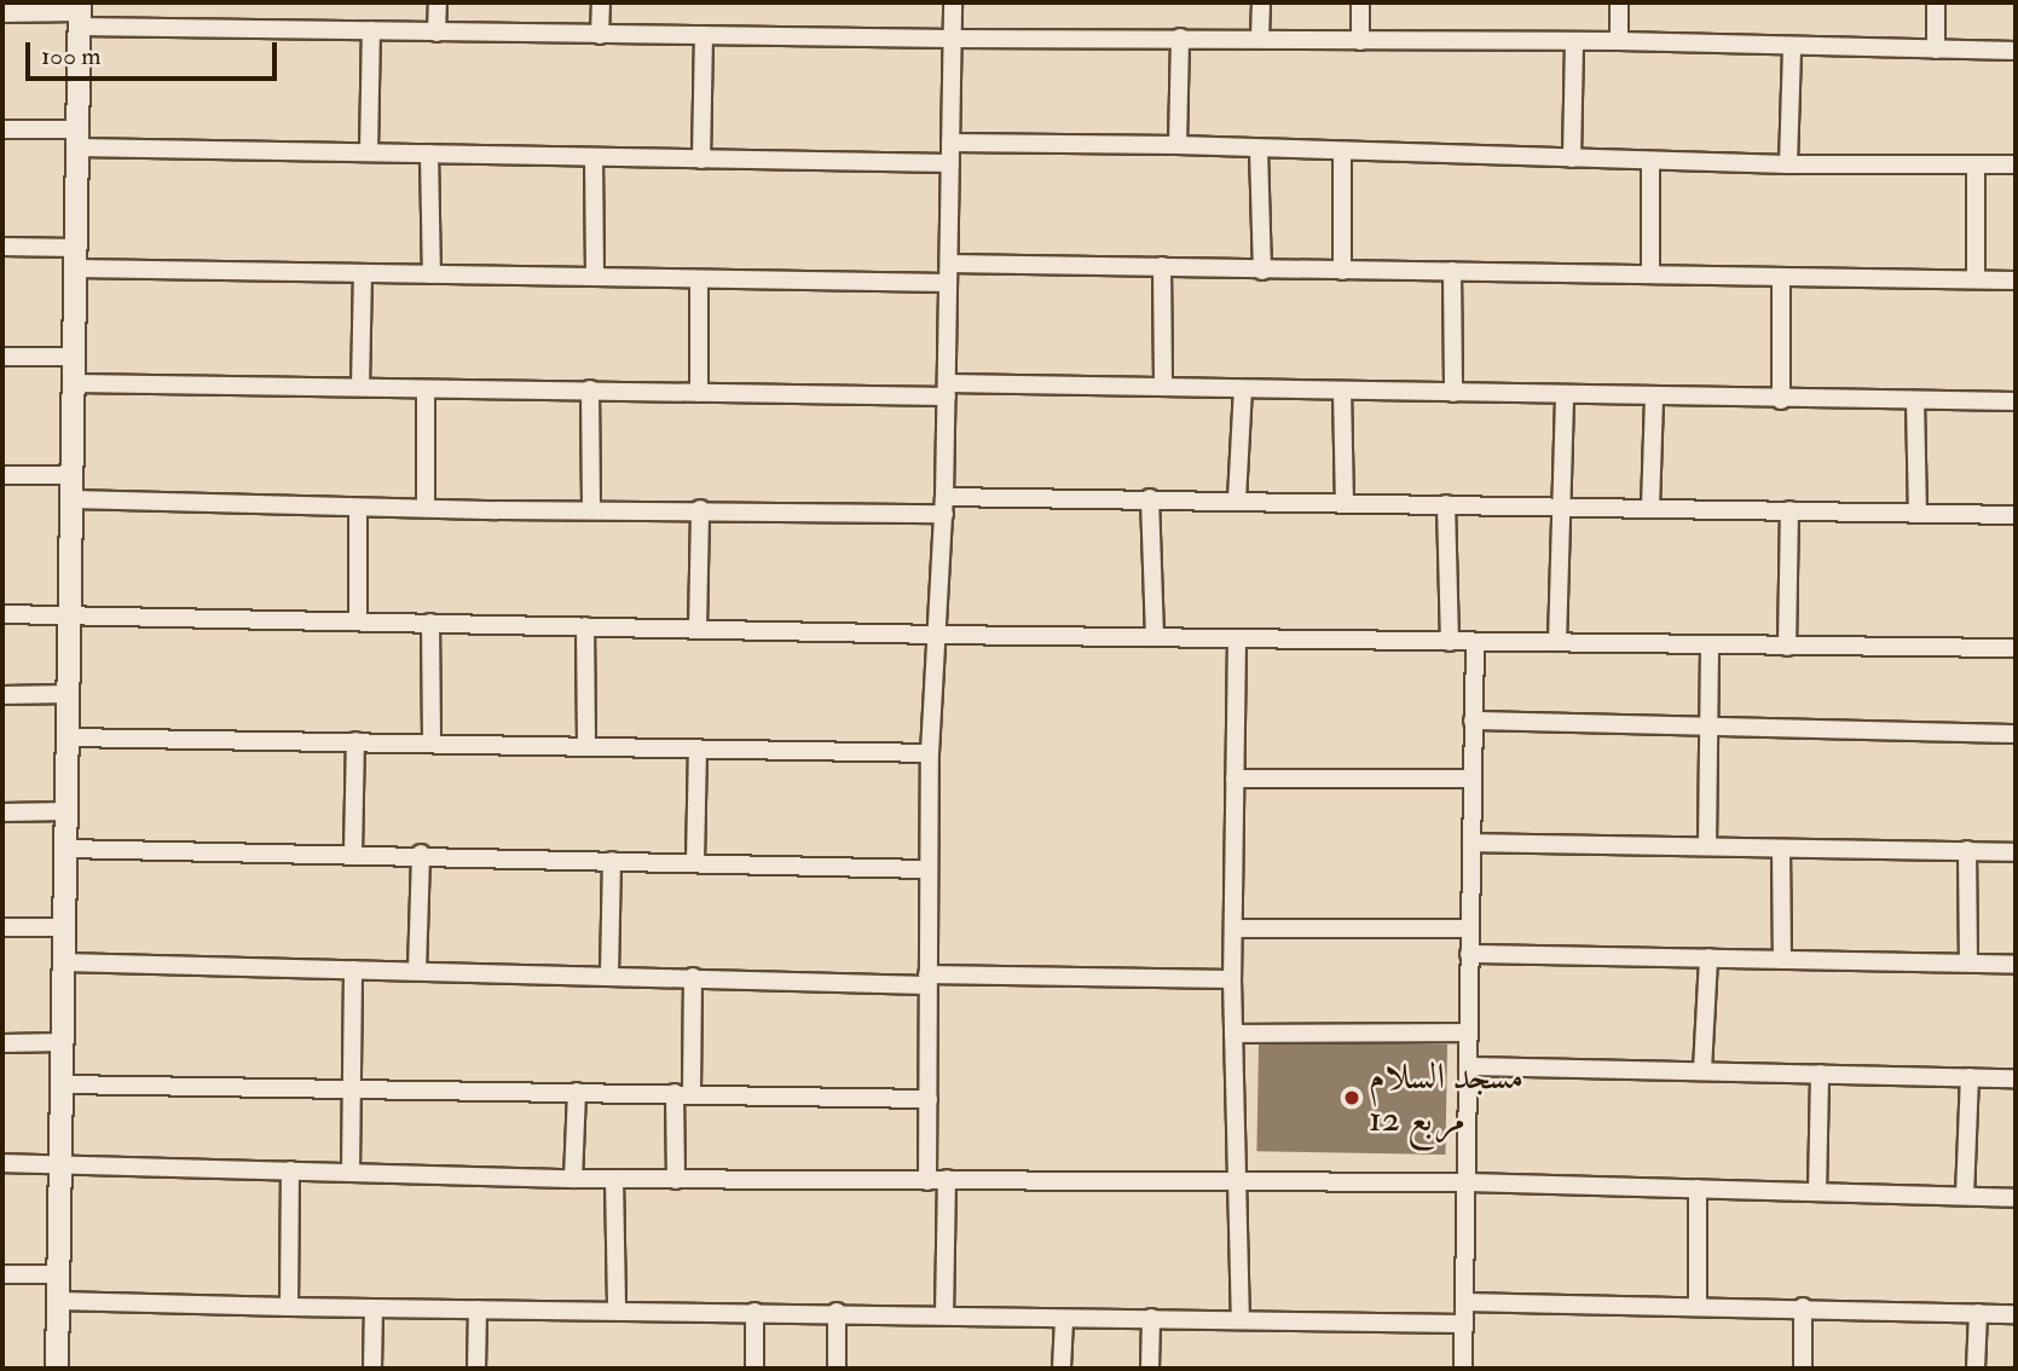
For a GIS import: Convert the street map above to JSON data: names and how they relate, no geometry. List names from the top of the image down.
{
  "places": ["مسجد السلام مربع 12"],
  "scale_bar": "100 m"
}
